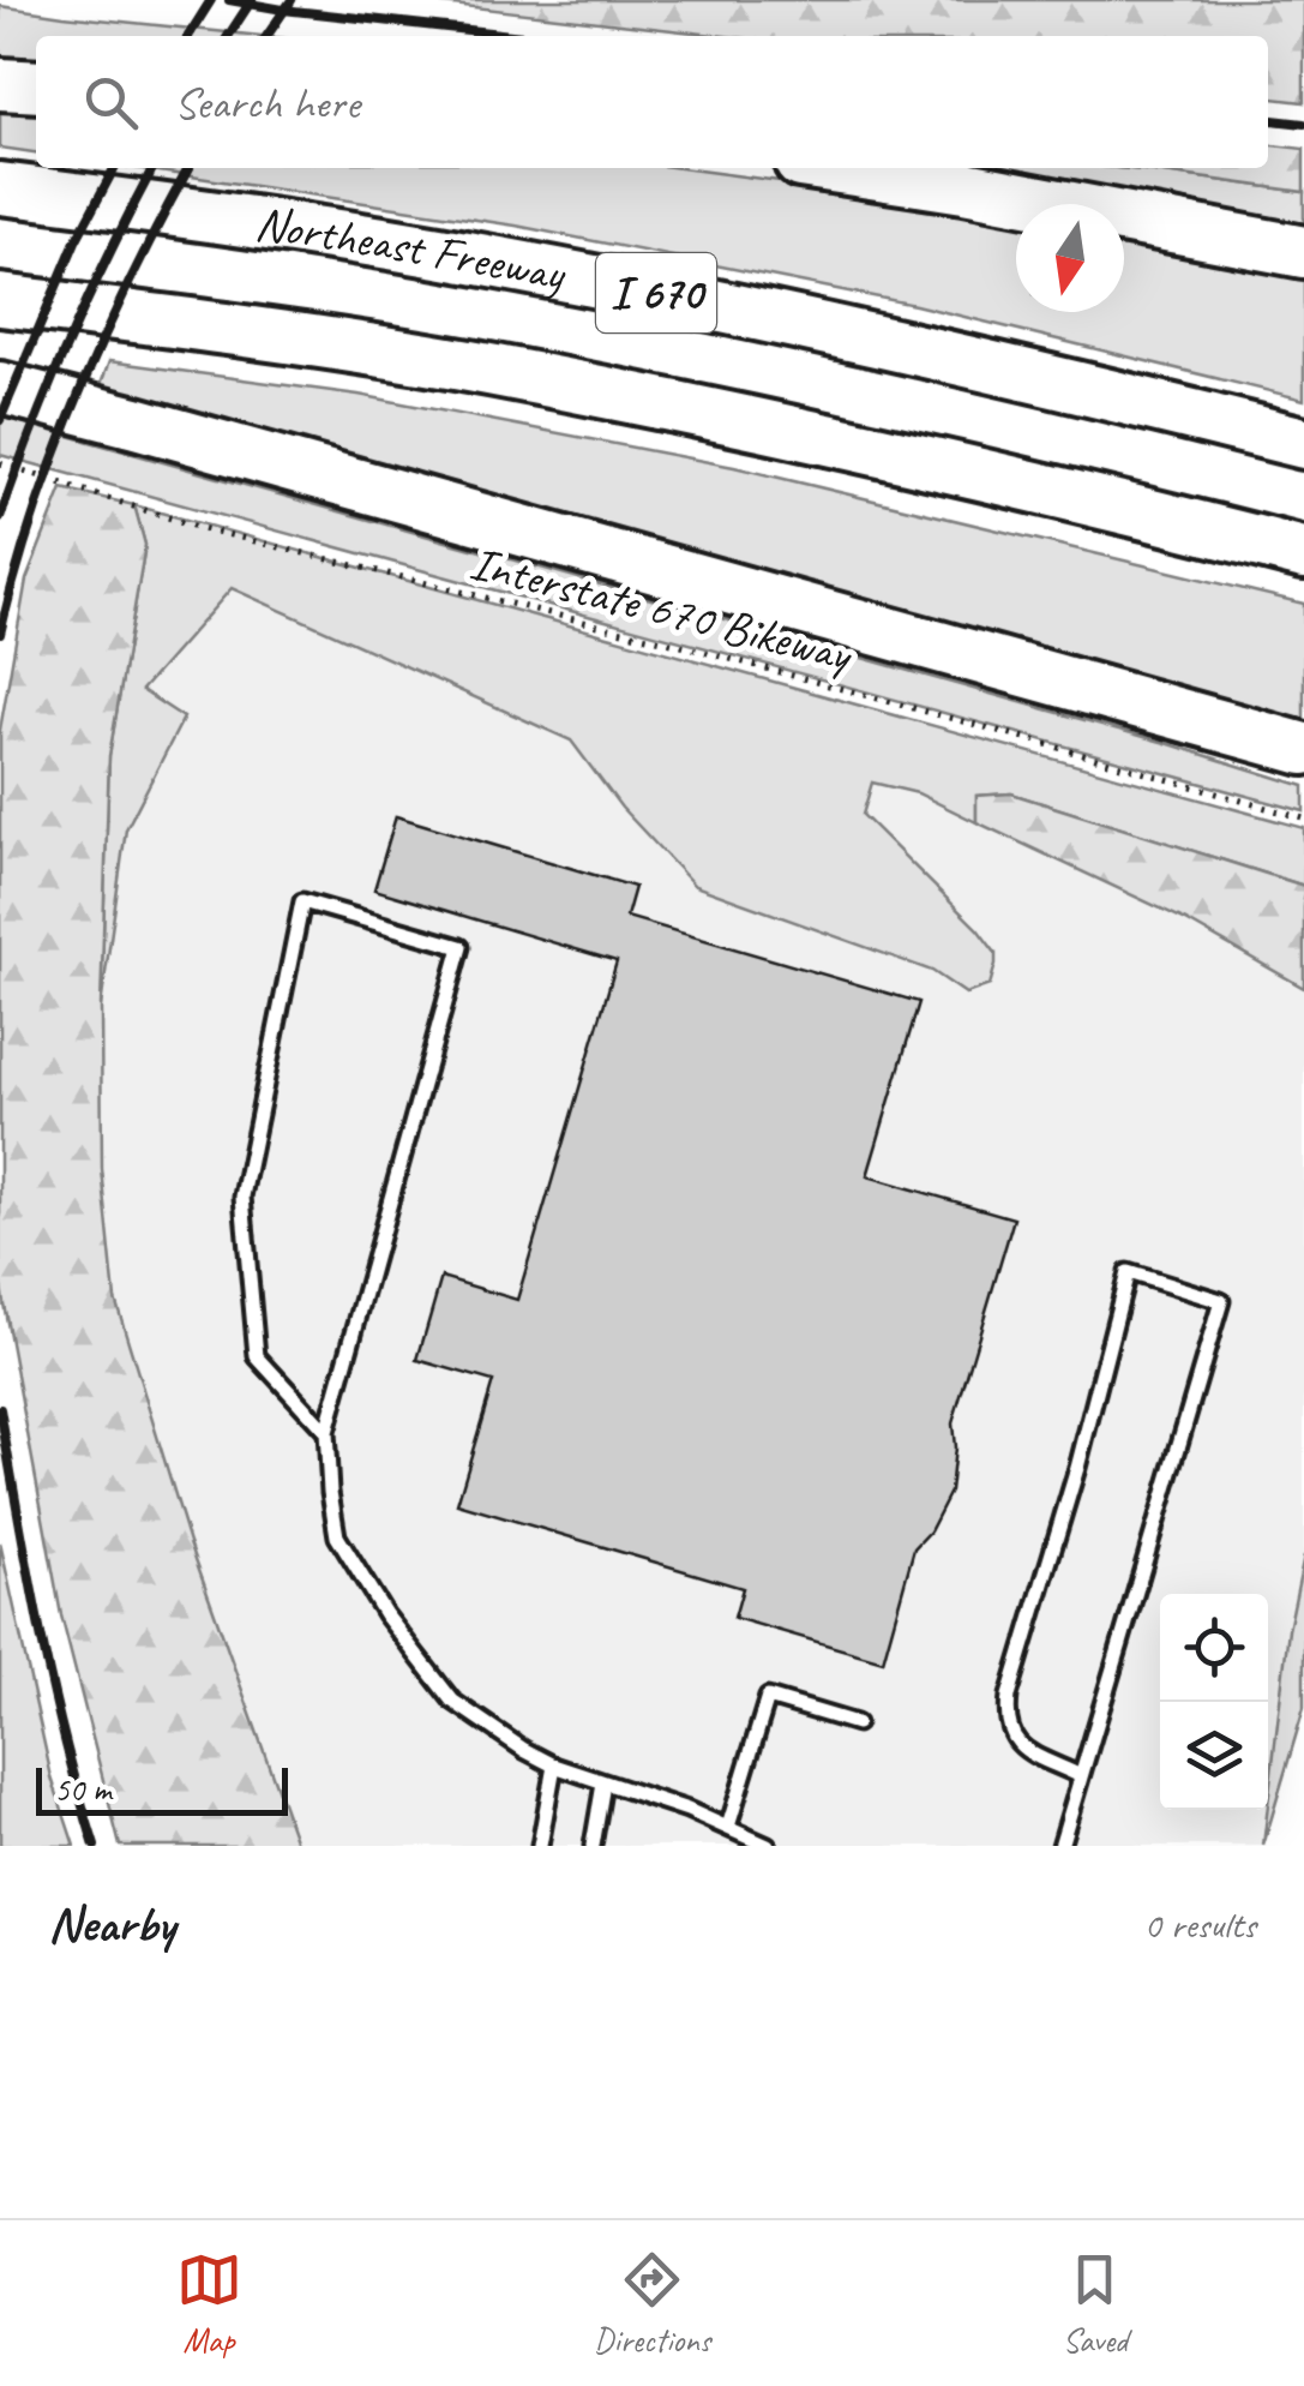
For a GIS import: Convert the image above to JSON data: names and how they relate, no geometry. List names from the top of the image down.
{
  "streets": {
    "highway": ["Northeast Freeway", "I 670"],
    "path": ["Interstate 670 Bikeway"]
  },
  "scale_bar": "50 m",
  "north": "bottom",
  "page": {
    "search": "Search here",
    "scale": "50 m",
    "heading": ["Nearby", "0 results"],
    "nav": ["Map", "Directions", "Saved"]
  }
}
